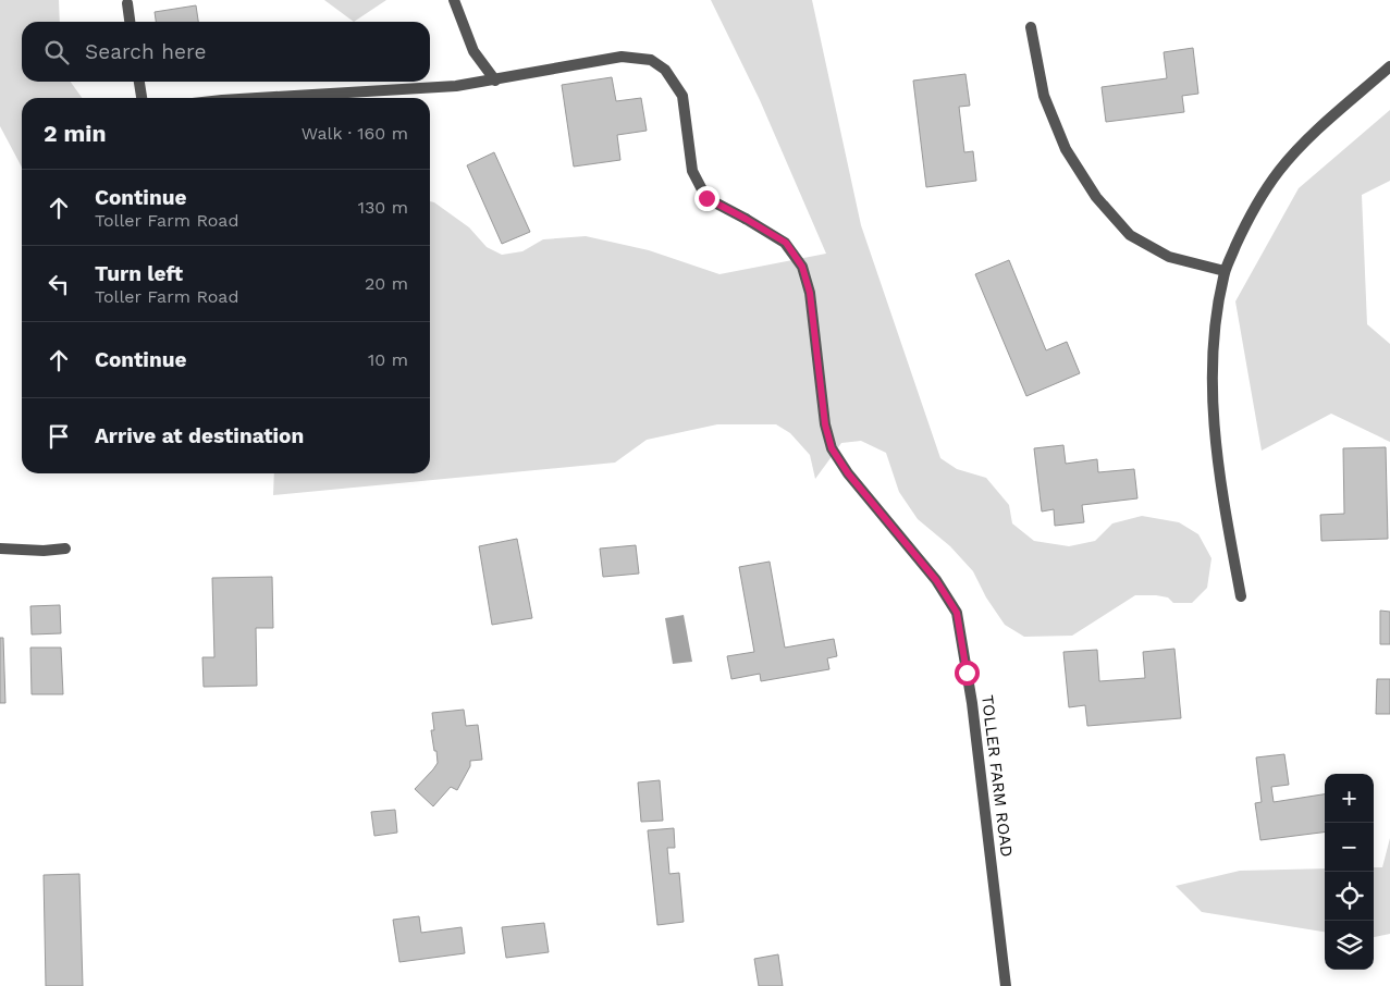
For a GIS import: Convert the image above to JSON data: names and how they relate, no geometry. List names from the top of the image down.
{
  "streets": {
    "street": ["TOLLER FARM ROAD"]
  },
  "page": {
    "search": "Search here",
    "heading": ["2 min", "Walk · 160 m"],
    "list": [
      ["Continue", "Toller Farm Road", "130 m"],
      ["Turn left", "Toller Farm Road", "20 m"],
      ["Continue", "10 m"],
      "Arrive at destination"
    ],
    "map_buttons": ["+", "−"]
  }
}
